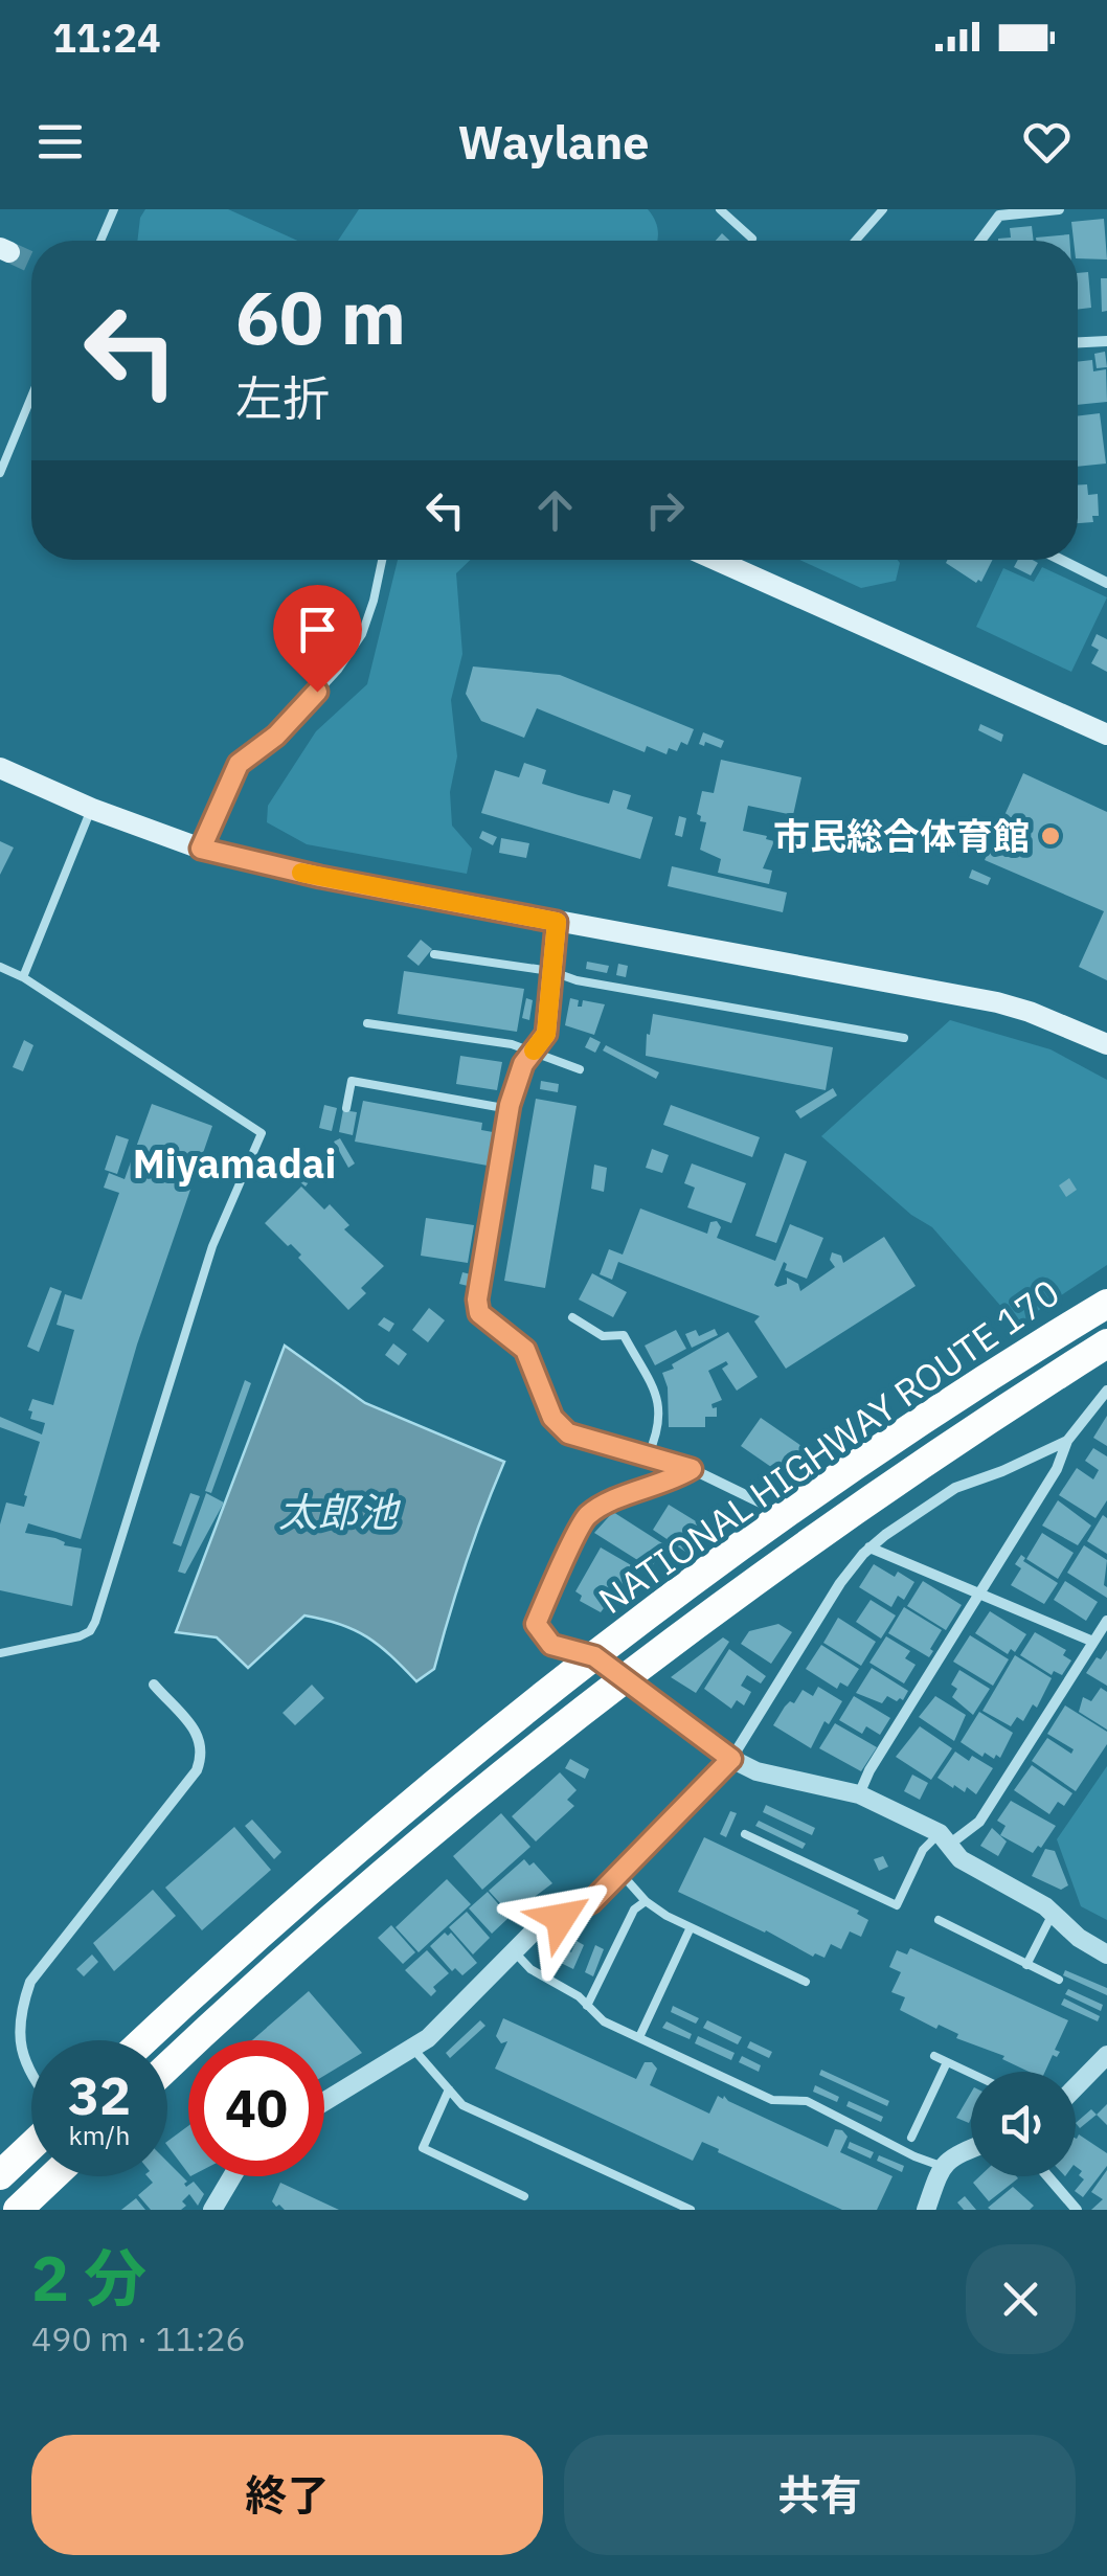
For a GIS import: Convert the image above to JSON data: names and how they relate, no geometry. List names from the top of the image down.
{
  "streets": {
    "highway": ["NATIONAL HIGHWAY ROUTE 170"]
  },
  "districts": ["Miyamadai"],
  "water": ["太郎池"],
  "places": ["市民総合体育館"],
  "page": {
    "status": "11:24",
    "header": "Waylane",
    "turn": ["60 m", "左折"],
    "speed": "32 km/h",
    "limit": "40",
    "heading": ["2 分", "490 m · 11:26"],
    "buttons": ["終了", "共有"]
  }
}
